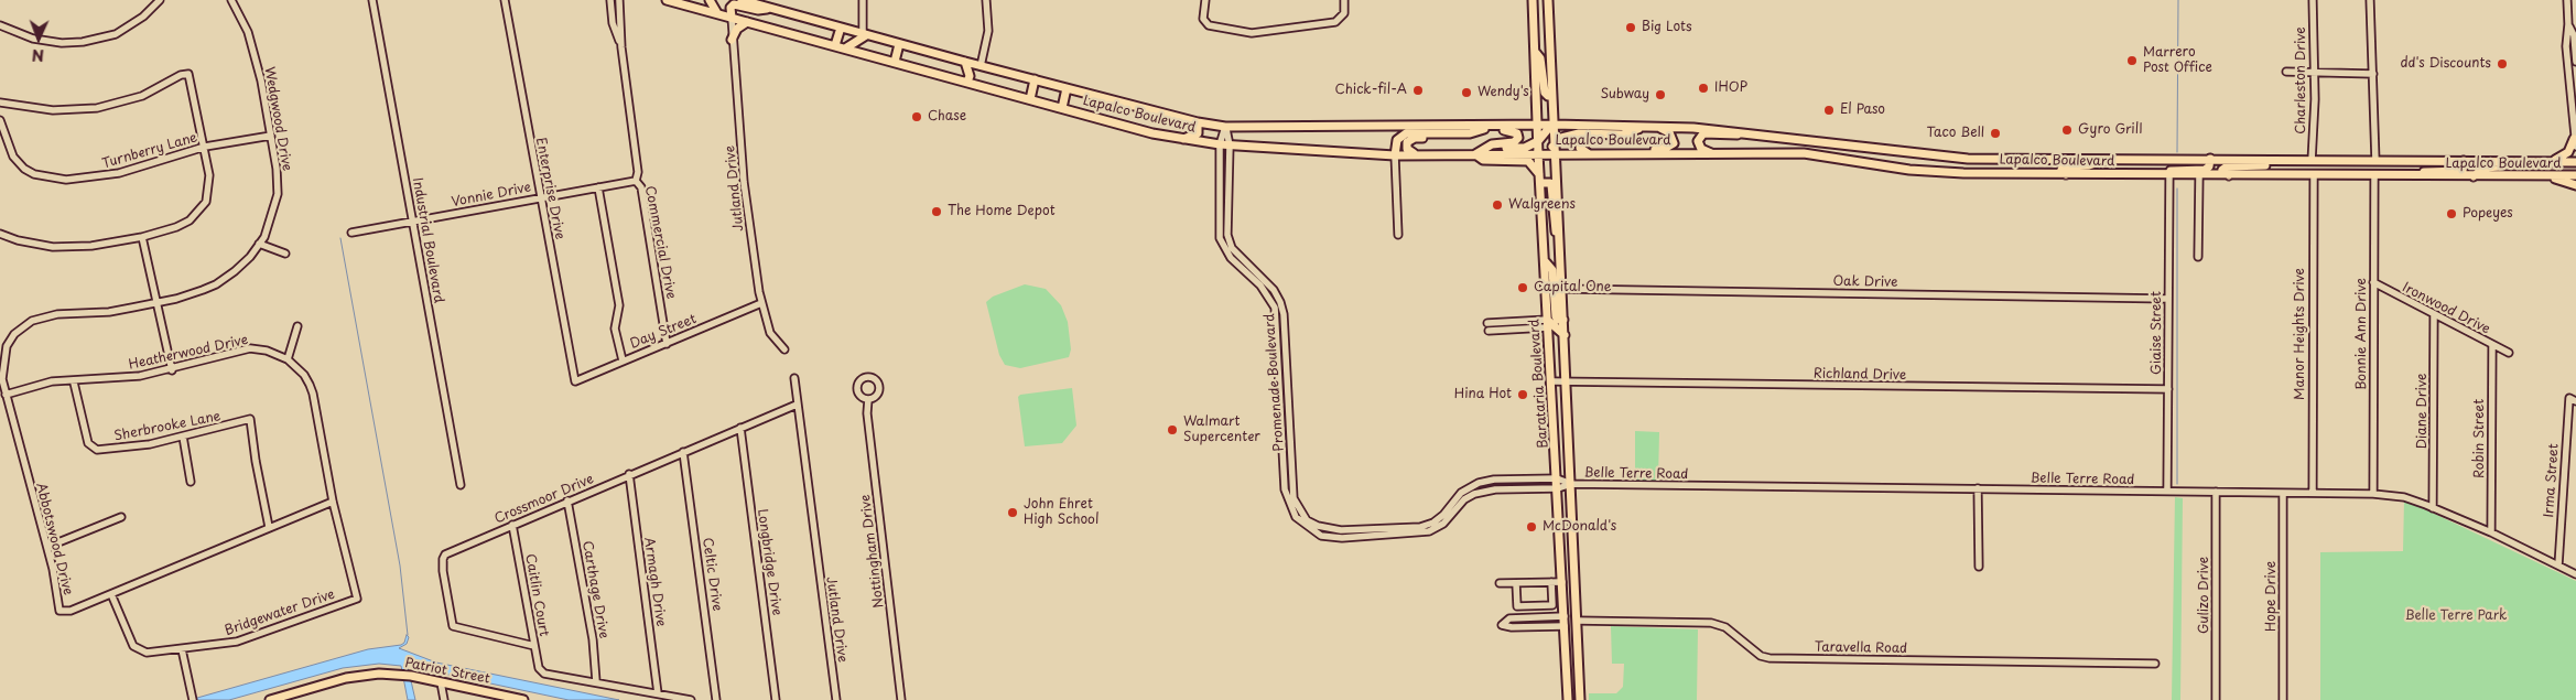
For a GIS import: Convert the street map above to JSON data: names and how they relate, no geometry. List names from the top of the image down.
{
  "streets": {
    "main road": ["Lapalco Boulevard", "Barataria Boulevard", "Patriot Street"],
    "street": [
      "Charleston Drive",
      "Wedgwood Drive",
      "Turnberry Lane",
      "Enterprise Drive",
      "Jutland Drive",
      "Vonnie Drive",
      "Industrial Boulevard",
      "Commercial Drive",
      "Oak Drive",
      "Ironwood Drive",
      "Day Street",
      "Giaise Street",
      "Manor Heights Drive",
      "Bonnie Ann Drive",
      "Heatherwood Drive",
      "Richland Drive",
      "Promenade Boulevard",
      "Diane Drive",
      "Sherbrooke Lane",
      "Robin Street",
      "Belle Terre Road",
      "Irma Street",
      "Crossmoor Drive",
      "Abbotswood Drive",
      "Nottingham Drive",
      "Longbridge Drive",
      "Celtic Drive",
      "Armagh Drive",
      "Carthage Drive",
      "Caitlin Court",
      "Gulizo Drive",
      "Hope Drive",
      "Bridgewater Drive",
      "Taravella Road"
    ]
  },
  "crossings": [
    ["Charleston Drive", "Lapalco Boulevard"],
    ["Lapalco Boulevard", "Jutland Drive"],
    ["Lapalco Boulevard", "Giaise Street"],
    ["Lapalco Boulevard", "Manor Heights Drive"],
    ["Lapalco Boulevard", "Bonnie Ann Drive"],
    ["Lapalco Boulevard", "Promenade Boulevard"],
    ["Lapalco Boulevard", "Barataria Boulevard"],
    ["Wedgwood Drive", "Turnberry Lane"],
    ["Wedgwood Drive", "Abbotswood Drive"],
    ["Enterprise Drive", "Vonnie Drive"],
    ["Enterprise Drive", "Day Street"],
    ["Jutland Drive", "Day Street"],
    ["Jutland Drive", "Crossmoor Drive"],
    ["Vonnie Drive", "Industrial Boulevard"],
    ["Vonnie Drive", "Commercial Drive"],
    ["Commercial Drive", "Day Street"],
    ["Oak Drive", "Giaise Street"],
    ["Oak Drive", "Barataria Boulevard"],
    ["Ironwood Drive", "Bonnie Ann Drive"],
    ["Ironwood Drive", "Diane Drive"],
    ["Ironwood Drive", "Robin Street"],
    ["Giaise Street", "Richland Drive"],
    ["Giaise Street", "Belle Terre Road"],
    ["Manor Heights Drive", "Belle Terre Road"],
    ["Bonnie Ann Drive", "Belle Terre Road"],
    ["Heatherwood Drive", "Sherbrooke Lane"],
    ["Heatherwood Drive", "Abbotswood Drive"],
    ["Heatherwood Drive", "Bridgewater Drive"],
    ["Richland Drive", "Barataria Boulevard"],
    ["Promenade Boulevard", "Barataria Boulevard"],
    ["Barataria Boulevard", "Belle Terre Road"],
    ["Barataria Boulevard", "Taravella Road"],
    ["Diane Drive", "Belle Terre Road"],
    ["Sherbrooke Lane", "Abbotswood Drive"],
    ["Robin Street", "Belle Terre Road"],
    ["Belle Terre Road", "Irma Street"],
    ["Belle Terre Road", "Gulizo Drive"],
    ["Belle Terre Road", "Hope Drive"],
    ["Crossmoor Drive", "Longbridge Drive"],
    ["Crossmoor Drive", "Celtic Drive"],
    ["Crossmoor Drive", "Armagh Drive"],
    ["Crossmoor Drive", "Carthage Drive"],
    ["Crossmoor Drive", "Caitlin Court"],
    ["Abbotswood Drive", "Bridgewater Drive"],
    ["Carthage Drive", "Caitlin Court"]
  ],
  "parks": ["Belle Terre Park"],
  "places": [
    "Big Lots",
    "Marrero Post Office",
    "dd's Discounts",
    "IHOP",
    "Chick-fil-A",
    "Wendy's",
    "Subway",
    "El Paso",
    "Chase",
    "Gyro Grill",
    "Taco Bell",
    "Walgreens",
    "The Home Depot",
    "Popeyes",
    "Capital One",
    "Hina Hot",
    "Walmart Supercenter",
    "John Ehret High School",
    "McDonald's"
  ],
  "north": "bottom"
}
